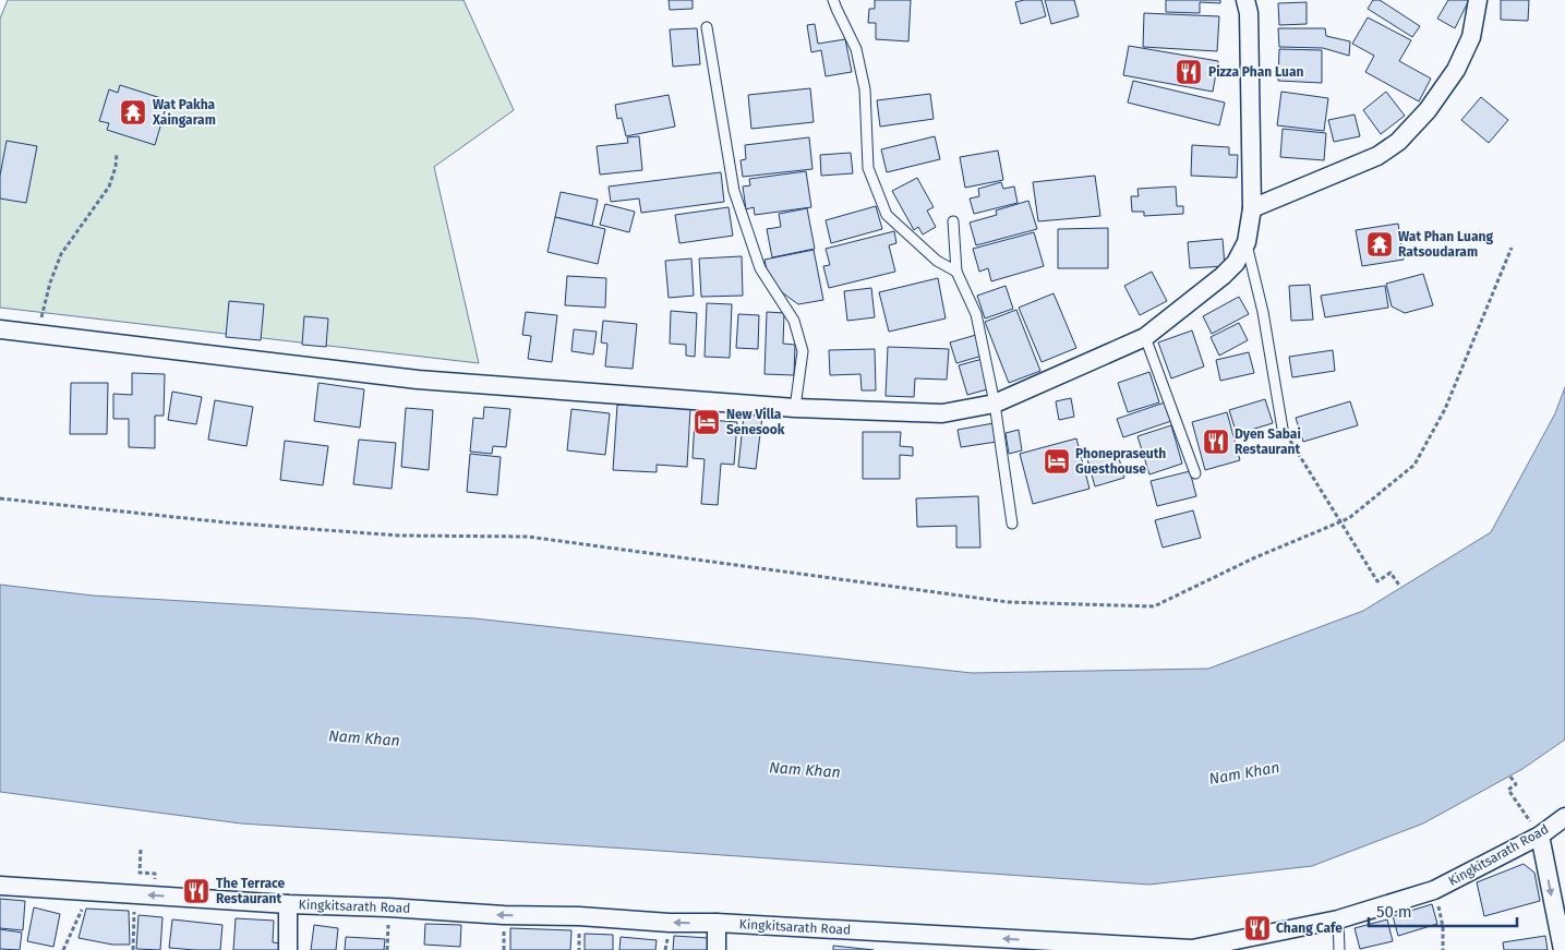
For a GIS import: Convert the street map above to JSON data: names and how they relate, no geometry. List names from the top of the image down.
{
  "streets": {
    "street": ["Kingkitsarath Road"]
  },
  "one_way": ["Kingkitsarath Road"],
  "water": ["Nam Khan"],
  "places": {
    "restaurant": [
      "Pizza Phan Luan",
      "Dyen Sabai Restaurant",
      "The Terrace Restaurant",
      "Chang Cafe"
    ],
    "temple": ["Wat Pakha Xaingaram", "Wat Phan Luang Ratsoudaram"],
    "hotel": ["New Villa Senesook", "Phonepraseuth Guesthouse"]
  },
  "scale_bar": "50 m"
}
